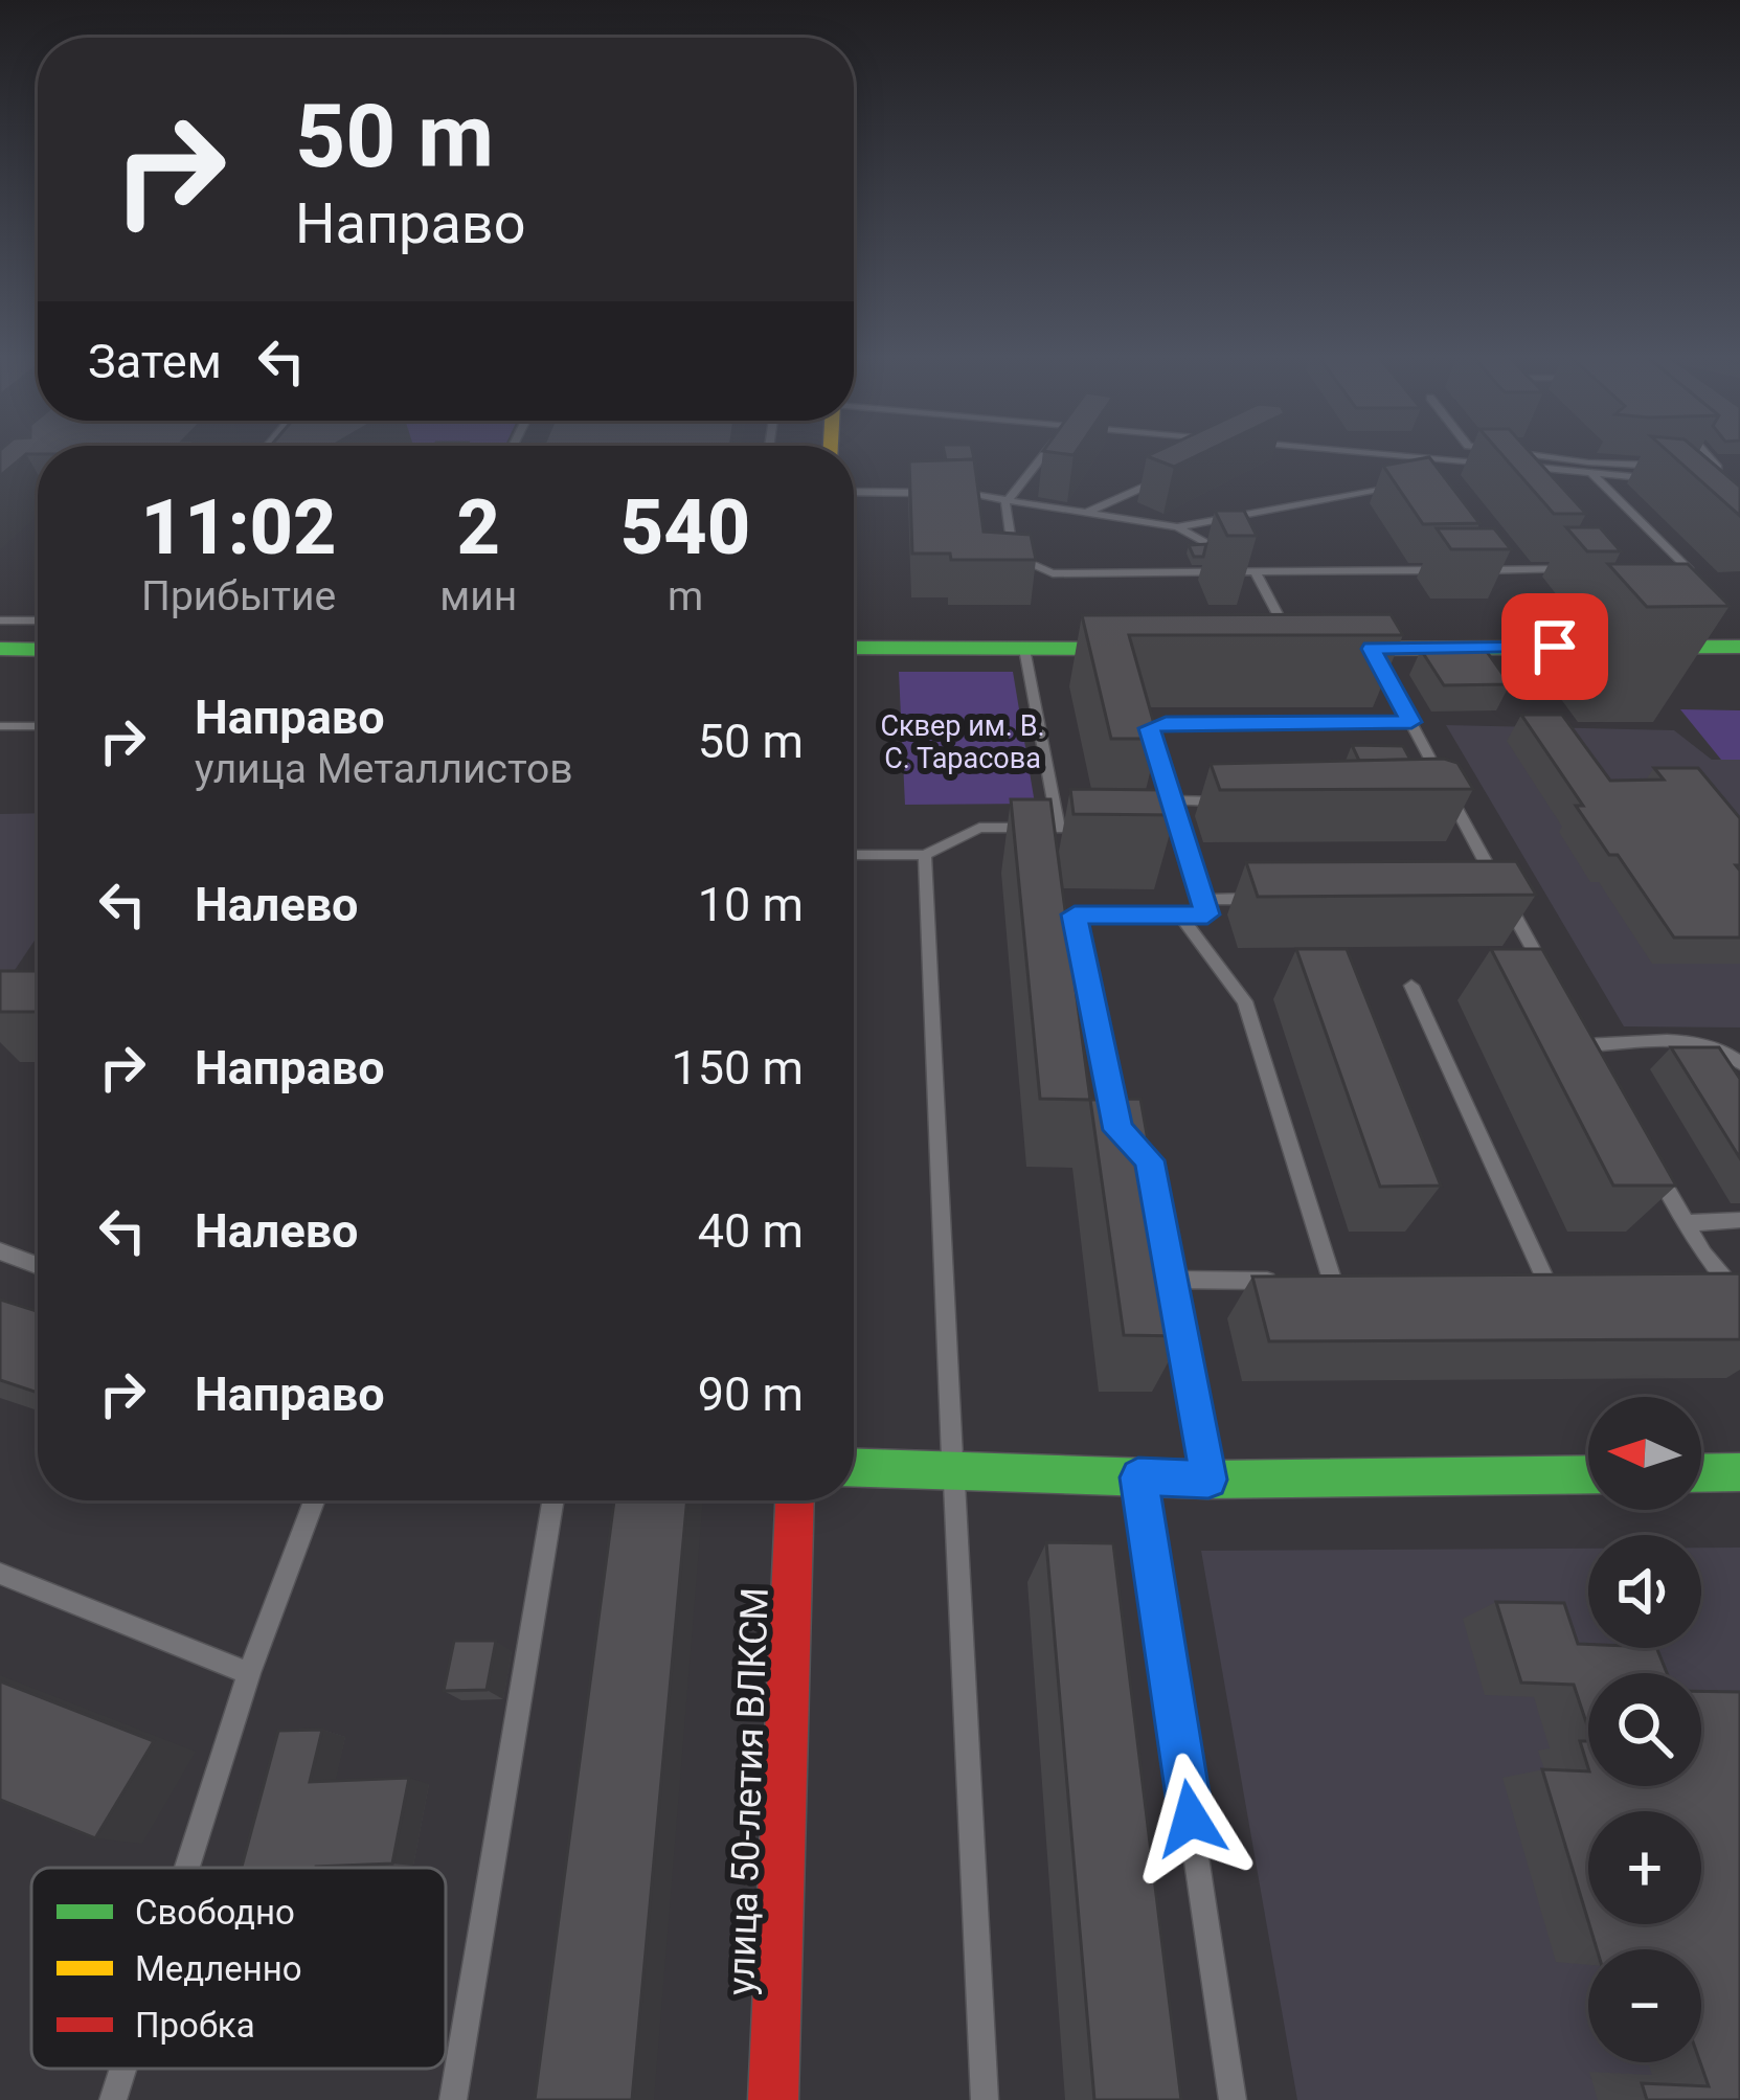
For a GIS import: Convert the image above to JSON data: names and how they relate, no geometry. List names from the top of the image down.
{
  "streets": {
    "street": ["улица 50-летия ВЛКСМ"]
  },
  "parks": ["Сквер им. В. С. Тарасова"],
  "legend": ["Свободно", "Медленно", "Пробка"],
  "north": "left",
  "page": {
    "turn": ["50 m", "Направо"],
    "then": "Затем",
    "eta": [
      "11:02",
      "Прибытие",
      "2",
      "мин",
      "540",
      "m"
    ],
    "list": [
      {
        "name": "Направо",
        "note": "улица Металлистов",
        "value": "50 m"
      },
      {
        "name": "Налево",
        "value": "10 m"
      },
      {
        "name": "Направо",
        "value": "150 m"
      },
      {
        "name": "Налево",
        "value": "40 m"
      },
      {
        "name": "Направо",
        "value": "90 m"
      }
    ],
    "map_buttons": ["+", "−"]
  }
}
